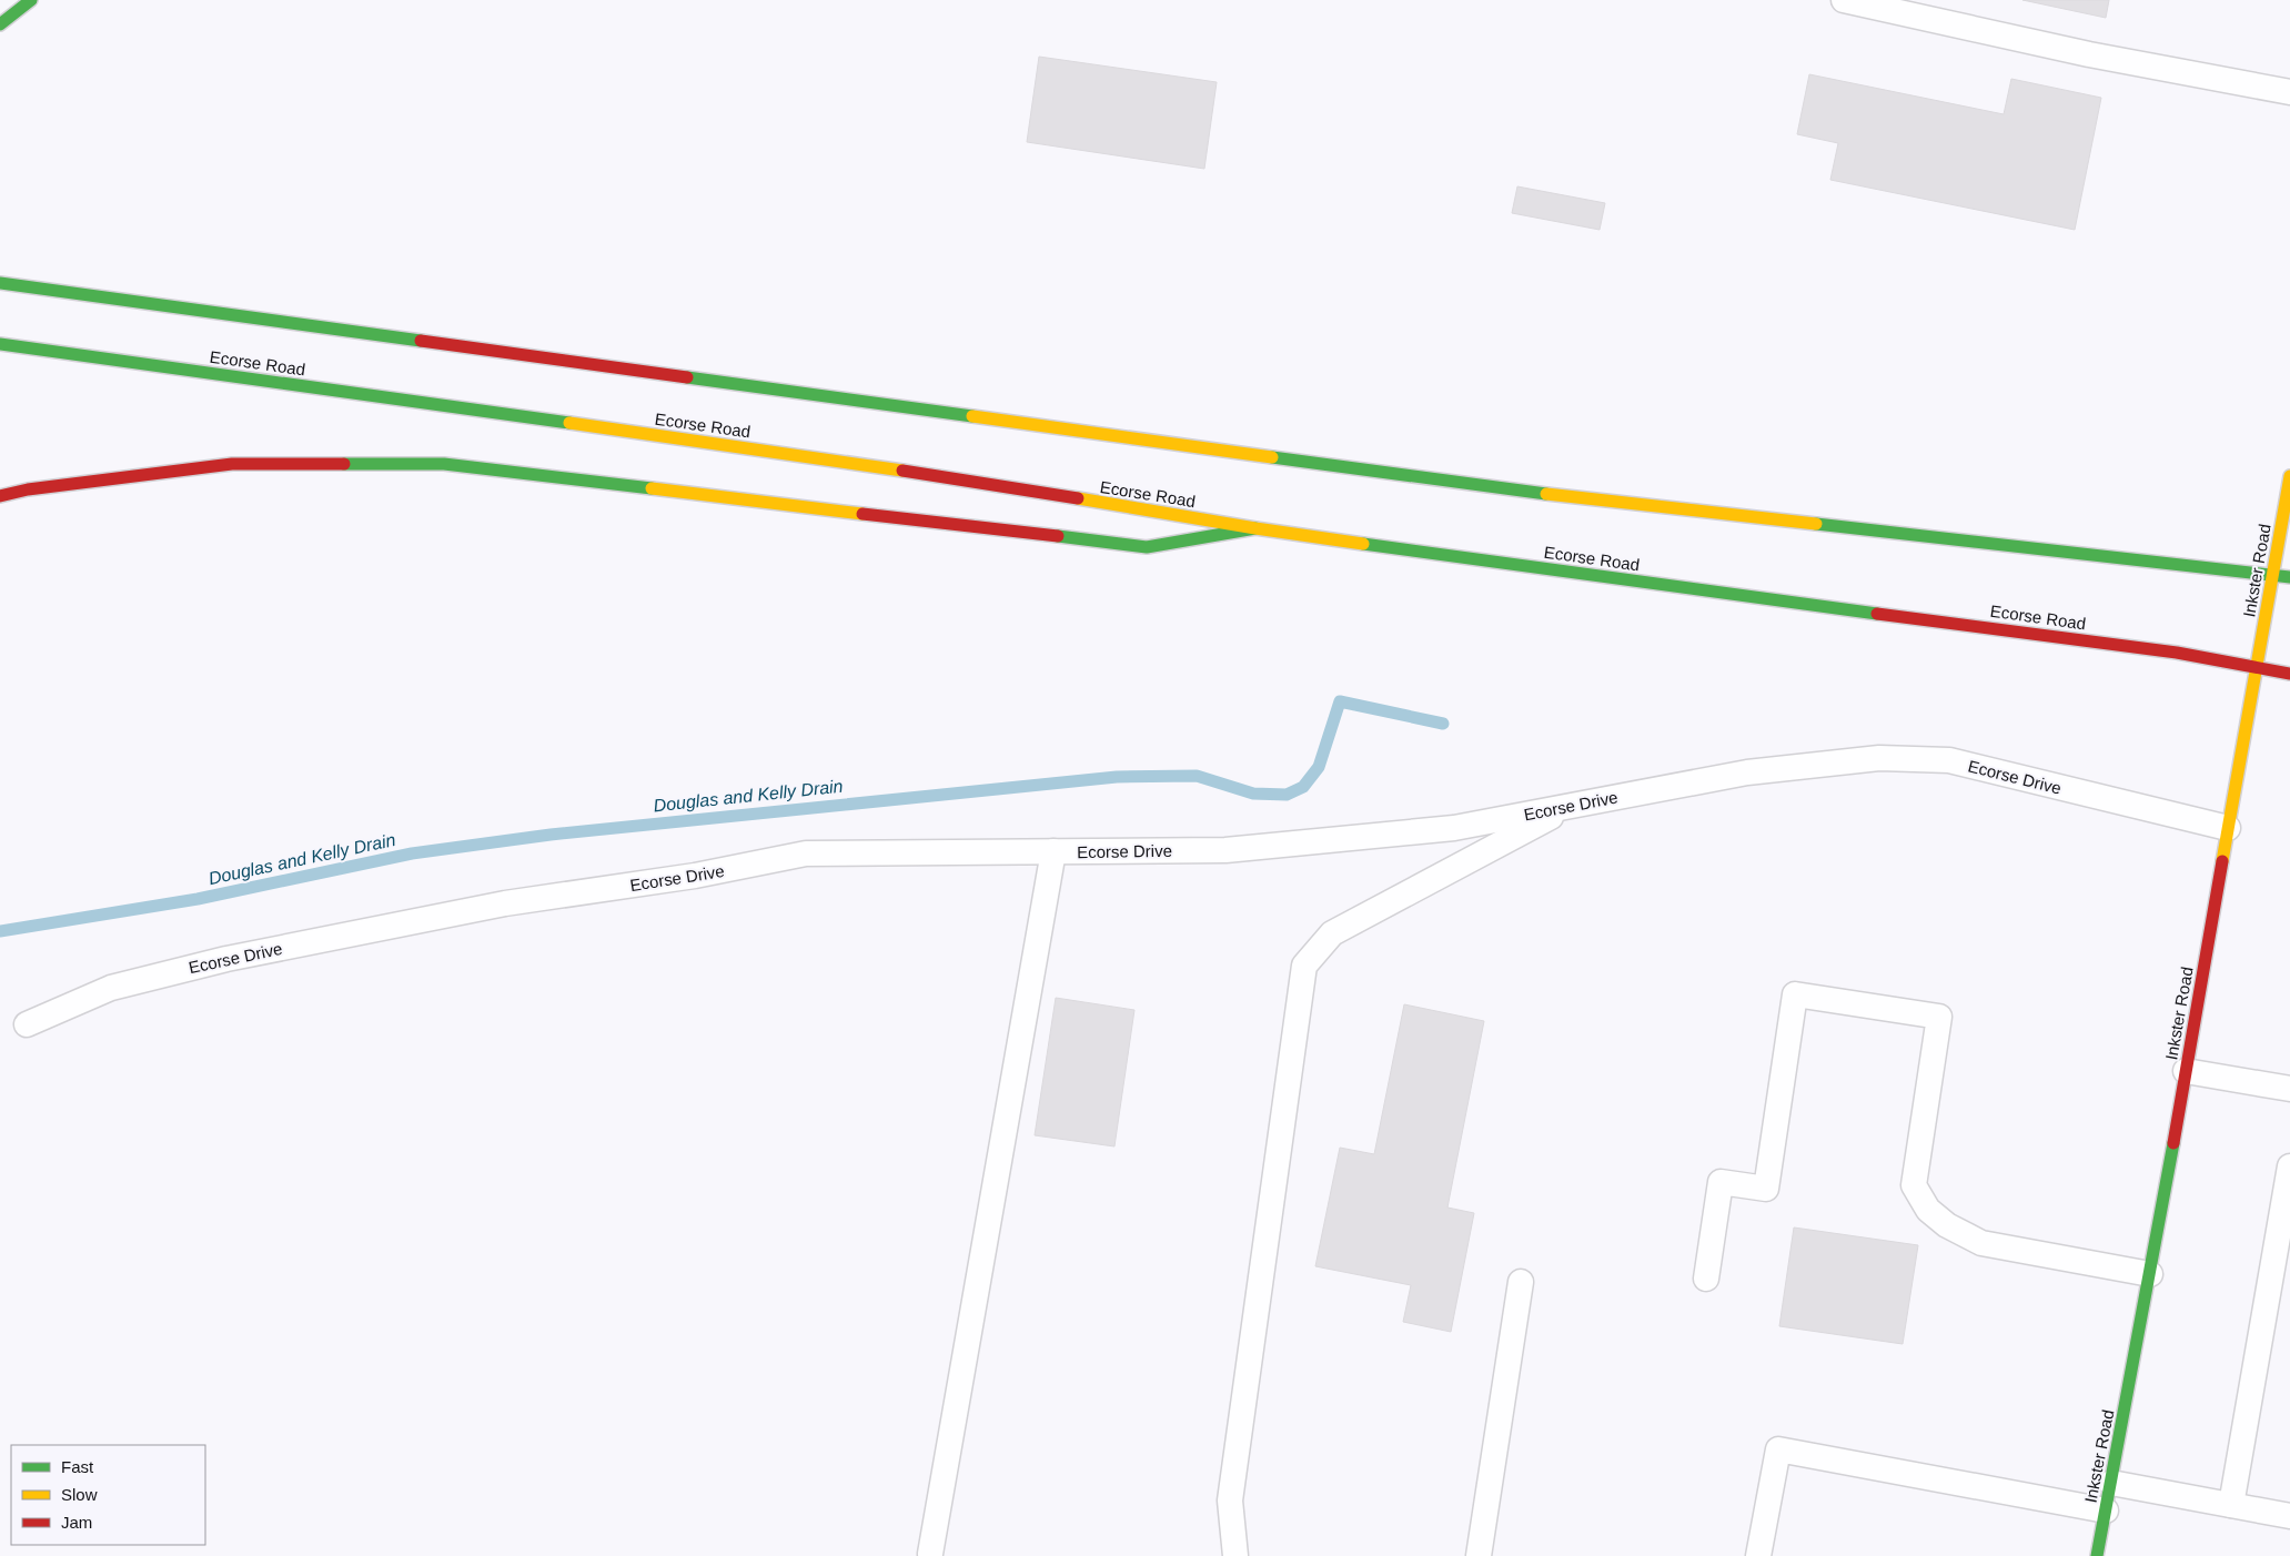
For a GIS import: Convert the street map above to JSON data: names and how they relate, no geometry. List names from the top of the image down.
{
  "streets": {
    "main road": ["Ecorse Road", "Inkster Road"],
    "lane": ["Ecorse Drive"]
  },
  "crossings": [
    ["Ecorse Road", "Inkster Road"],
    ["Inkster Road", "Ecorse Drive"]
  ],
  "water": ["Douglas and Kelly Drain"],
  "legend": ["Fast", "Slow", "Jam"]
}
